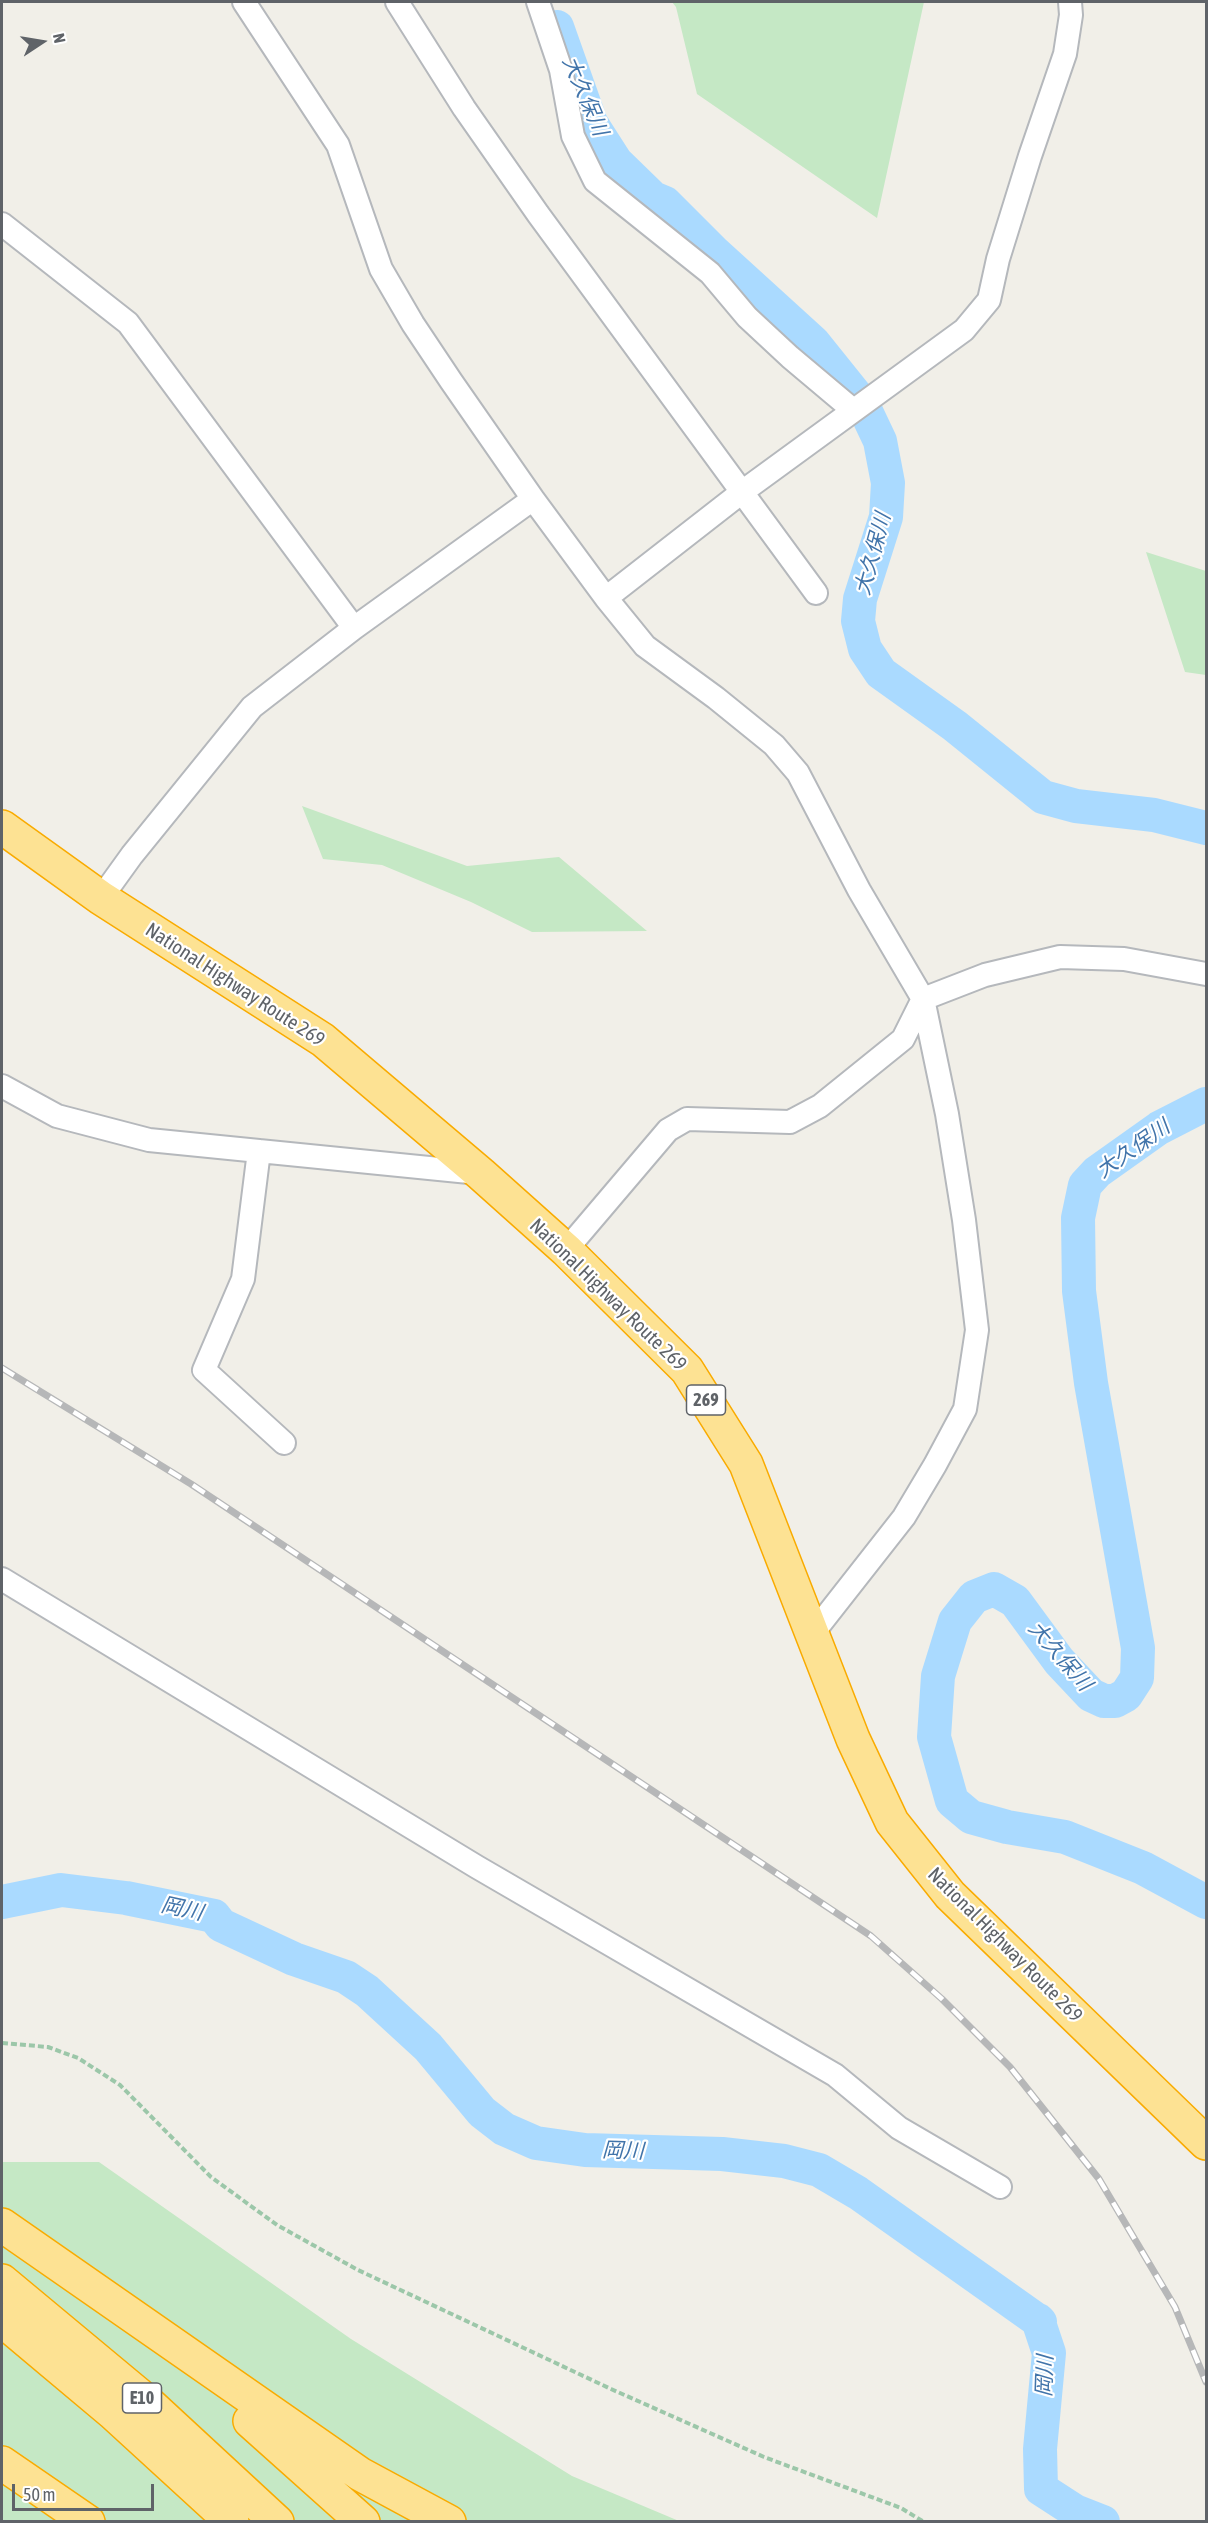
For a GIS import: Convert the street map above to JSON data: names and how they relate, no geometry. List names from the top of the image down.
{
  "streets": {
    "highway": ["National Highway Route 269", "269", "E10"]
  },
  "water": ["大久保川", "岡川"],
  "scale_bar": "50 m",
  "north": "right"
}
